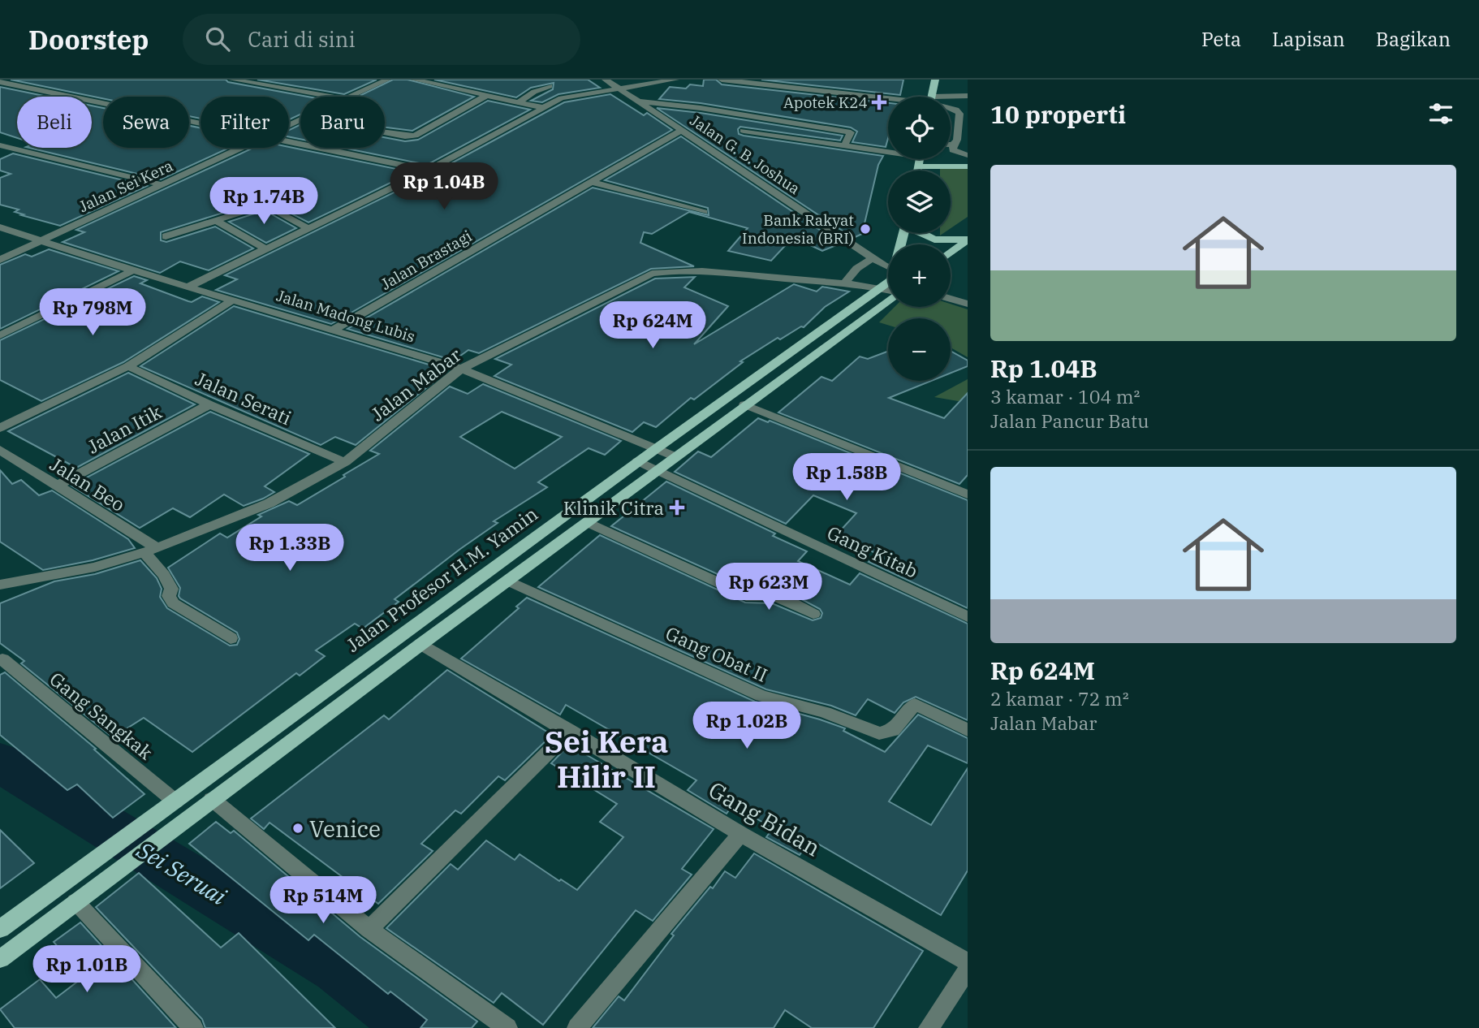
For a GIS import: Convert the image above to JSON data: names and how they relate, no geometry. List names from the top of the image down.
{
  "streets": {
    "main road": ["Jalan Profesor H.M. Yamin"],
    "street": [
      "Jalan G. B. Joshua",
      "Jalan Sei Kera",
      "Jalan Brastagi",
      "Jalan Madong Lubis",
      "Jalan Mabar",
      "Jalan Serati",
      "Jalan Itik",
      "Jalan Beo",
      "Gang Kitab",
      "Gang Obat II",
      "Gang Sangkak",
      "Gang Bidan"
    ]
  },
  "crossings": [
    ["Jalan G. B. Joshua", "Jalan Brastagi"],
    ["Jalan Sei Kera", "Jalan Madong Lubis"],
    ["Jalan Brastagi", "Jalan Madong Lubis"],
    ["Jalan Madong Lubis", "Jalan Mabar"],
    ["Jalan Madong Lubis", "Jalan Profesor H.M. Yamin"],
    ["Jalan Mabar", "Jalan Serati"],
    ["Jalan Mabar", "Jalan Beo"],
    ["Jalan Serati", "Jalan Itik"],
    ["Jalan Itik", "Jalan Beo"],
    ["Gang Kitab", "Jalan Profesor H.M. Yamin"],
    ["Jalan Profesor H.M. Yamin", "Gang Sangkak"]
  ],
  "districts": ["Sei Kera Hilir II"],
  "water": ["Sei Seruai"],
  "places": {
    "health": ["Apotek K24", "Klinik Citra"],
    "other": ["Bank Rakyat Indonesia (BRI)", "Venice"]
  },
  "page": {
    "header": "Doorstep",
    "search": "Cari di sini",
    "nav": ["Peta", "Lapisan", "Bagikan"],
    "heading": "10 properti",
    "map_buttons": ["+", "−"],
    "chip": [
      "Beli",
      "Sewa",
      "Filter",
      "Baru"
    ],
    "list": [
      {
        "name": "Rp 1.04B",
        "note": "3 kamar · 104 m² · Jalan Pancur Batu"
      },
      {
        "name": "Rp 624M",
        "note": "2 kamar · 72 m² · Jalan Mabar"
      }
    ],
    "price": [
      "Rp 1.04B",
      "Rp 1.74B",
      "Rp 798M",
      "Rp 624M",
      "Rp 1.58B",
      "Rp 1.33B",
      "Rp 623M",
      "Rp 1.02B",
      "Rp 514M",
      "Rp 1.01B"
    ]
  }
}
